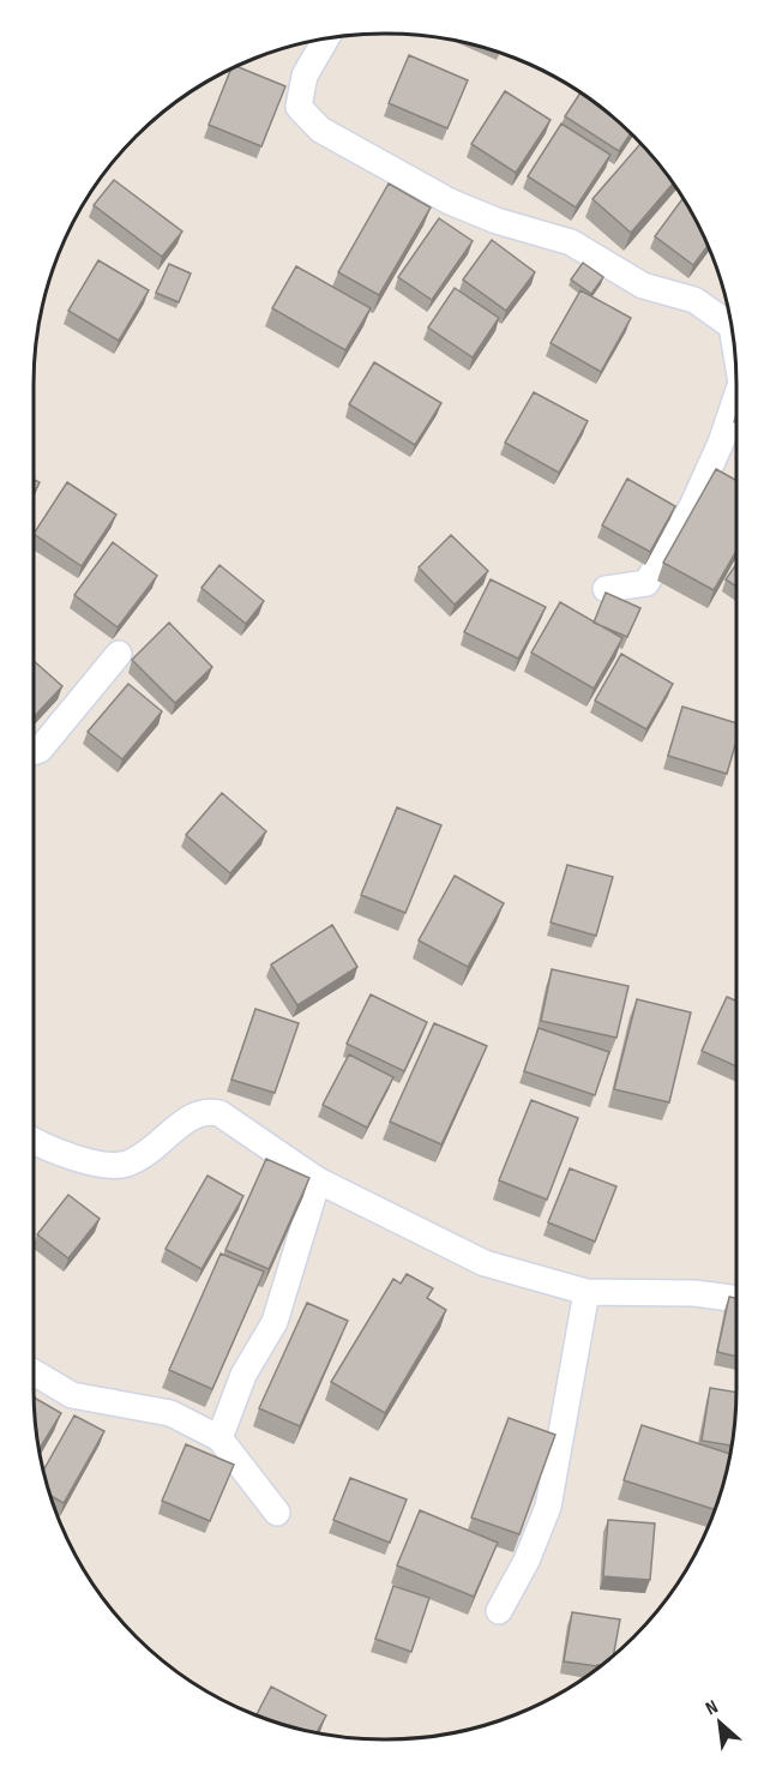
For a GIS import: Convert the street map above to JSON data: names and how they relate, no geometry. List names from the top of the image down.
{
  "north": "top left"
}
